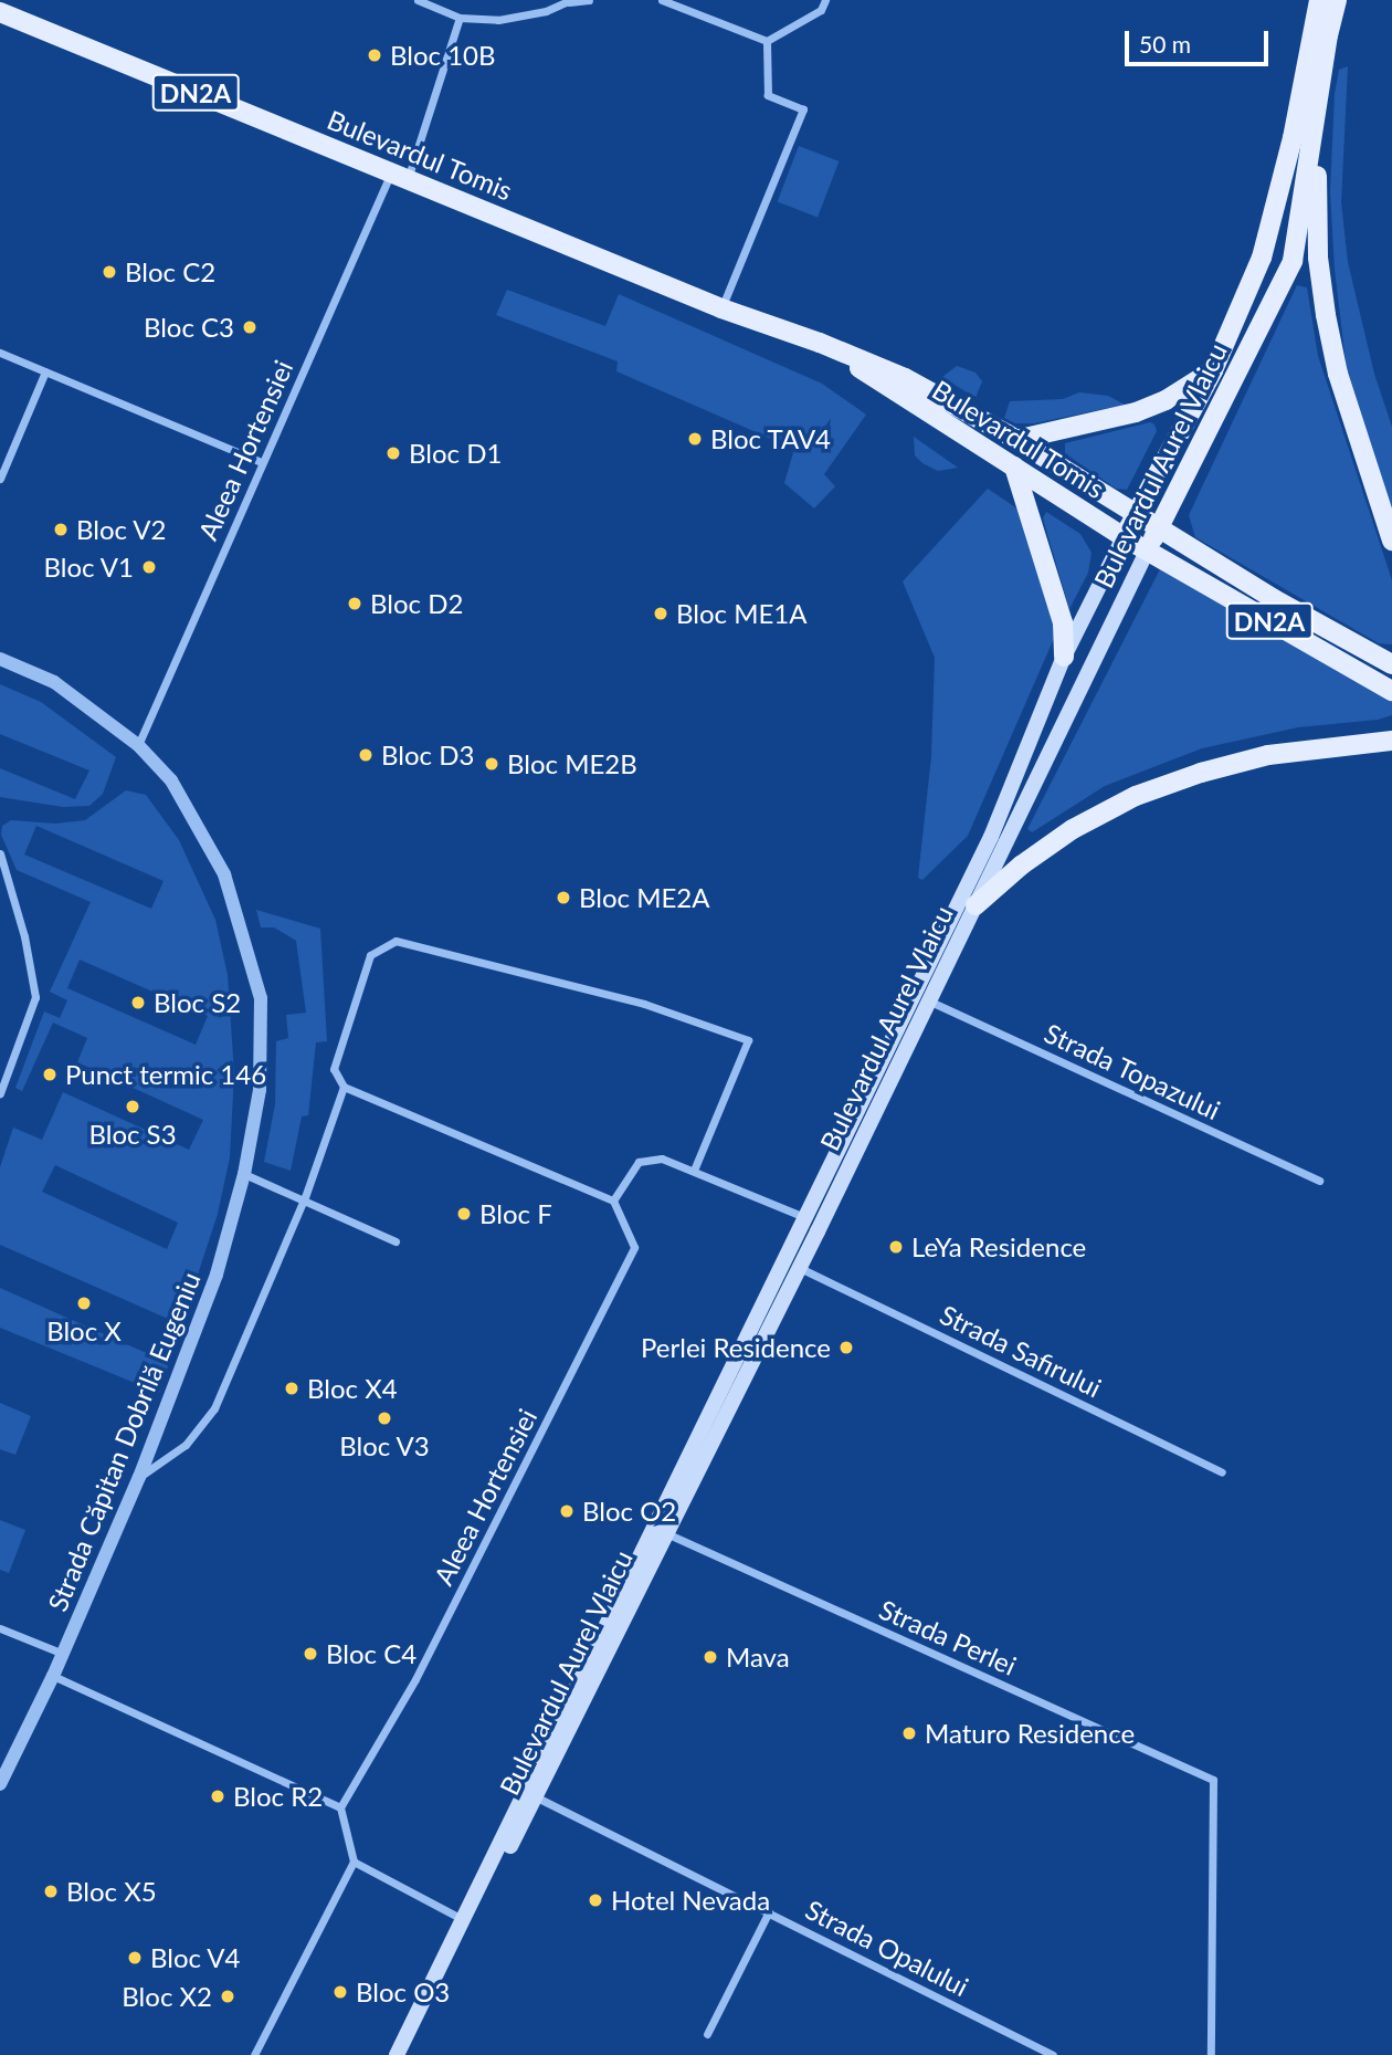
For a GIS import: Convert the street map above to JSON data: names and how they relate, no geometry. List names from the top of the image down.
{
  "streets": {
    "main road": ["DN2A", "Bulevardul Tomis", "Bulevardul Aurel Vlaicu"],
    "street": [
      "Aleea Hortensiei",
      "Strada Topazului",
      "Strada Safirului",
      "Strada Căpitan Dobrilă Eugeniu",
      "Strada Perlei",
      "Strada Opalului"
    ]
  },
  "crossings": [
    ["Bulevardul Tomis", "Aleea Hortensiei"],
    ["Bulevardul Tomis", "Bulevardul Aurel Vlaicu"],
    ["Aleea Hortensiei", "Strada Căpitan Dobrilă Eugeniu"],
    ["Bulevardul Aurel Vlaicu", "Strada Topazului"],
    ["Bulevardul Aurel Vlaicu", "Strada Safirului"],
    ["Bulevardul Aurel Vlaicu", "Strada Perlei"],
    ["Bulevardul Aurel Vlaicu", "Strada Opalului"]
  ],
  "places": [
    "Bloc 10B",
    "Bloc C2",
    "Bloc C3",
    "Bloc TAV4",
    "Bloc D1",
    "Bloc V2",
    "Bloc V1",
    "Bloc D2",
    "Bloc ME1A",
    "Bloc D3",
    "Bloc ME2B",
    "Bloc ME2A",
    "Bloc S2",
    "Punct termic 146",
    "Bloc S3",
    "Bloc F",
    "LeYa Residence",
    "Bloc X",
    "Perlei Residence",
    "Bloc X4",
    "Bloc V3",
    "Bloc O2",
    "Bloc C4",
    "Mava",
    "Maturo Residence",
    "Bloc R2",
    "Bloc X5",
    "Hotel Nevada",
    "Bloc V4",
    "Bloc O3",
    "Bloc X2"
  ],
  "scale_bar": "50 m"
}
